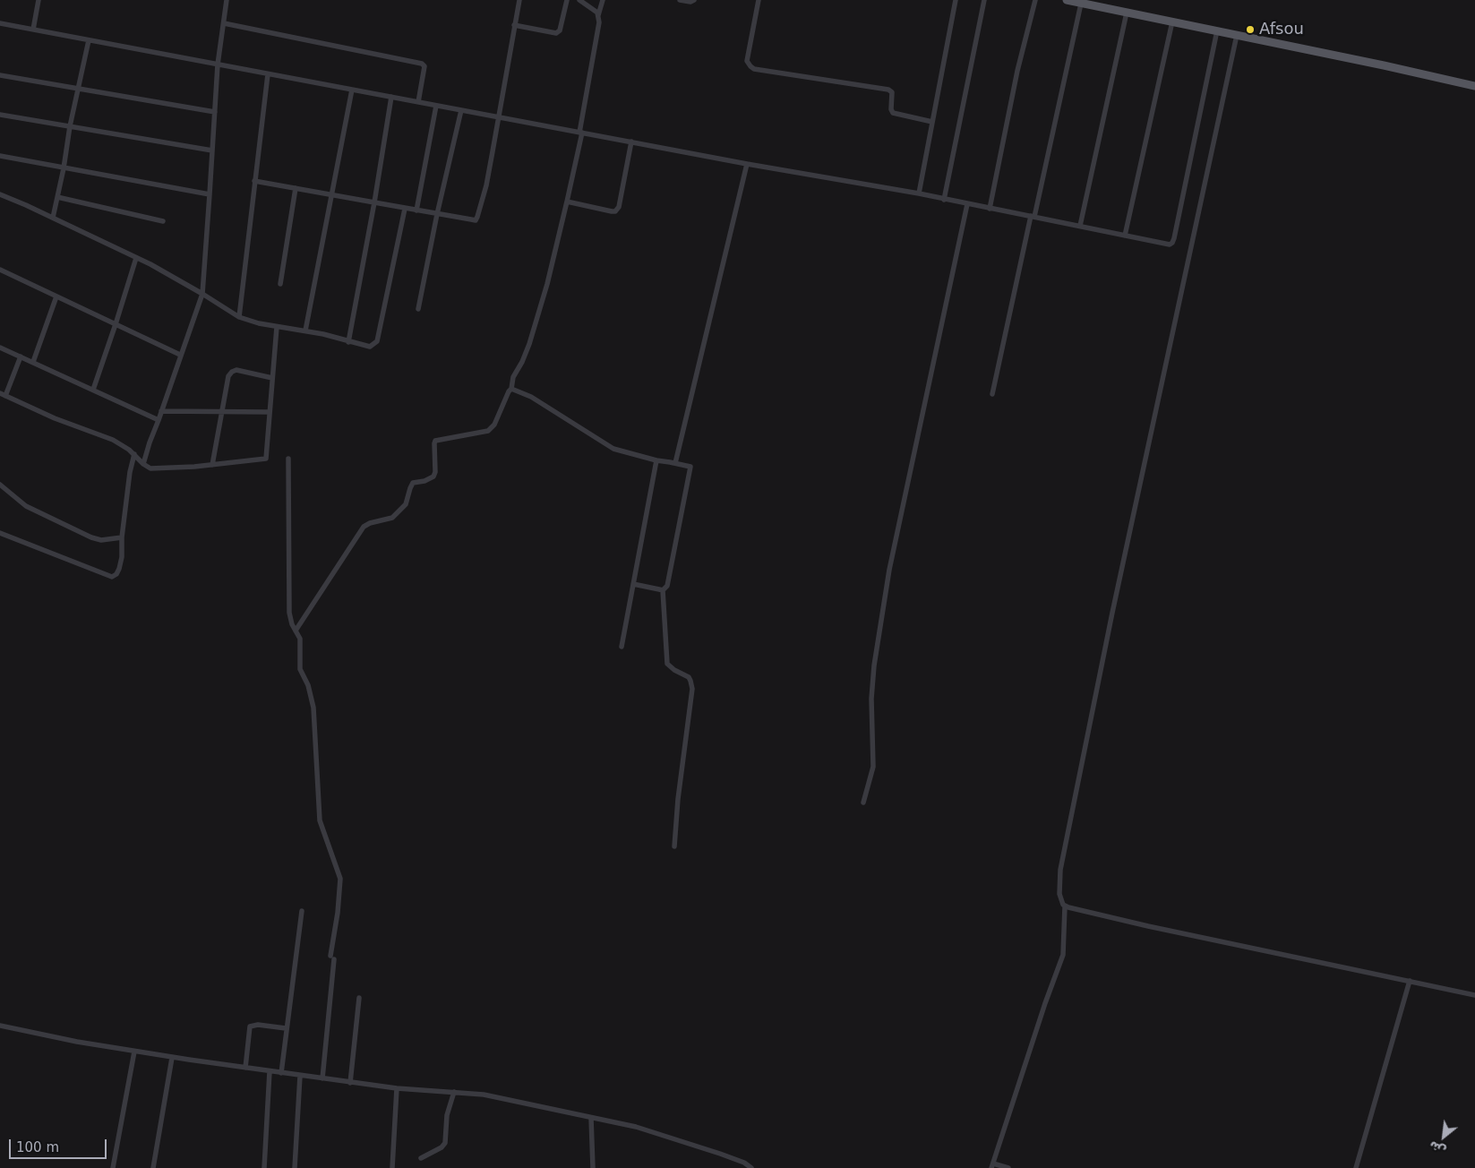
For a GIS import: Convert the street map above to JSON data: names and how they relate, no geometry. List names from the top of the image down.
{
  "places": ["Afsou"],
  "scale_bar": "100 m",
  "north": "bottom left"
}
